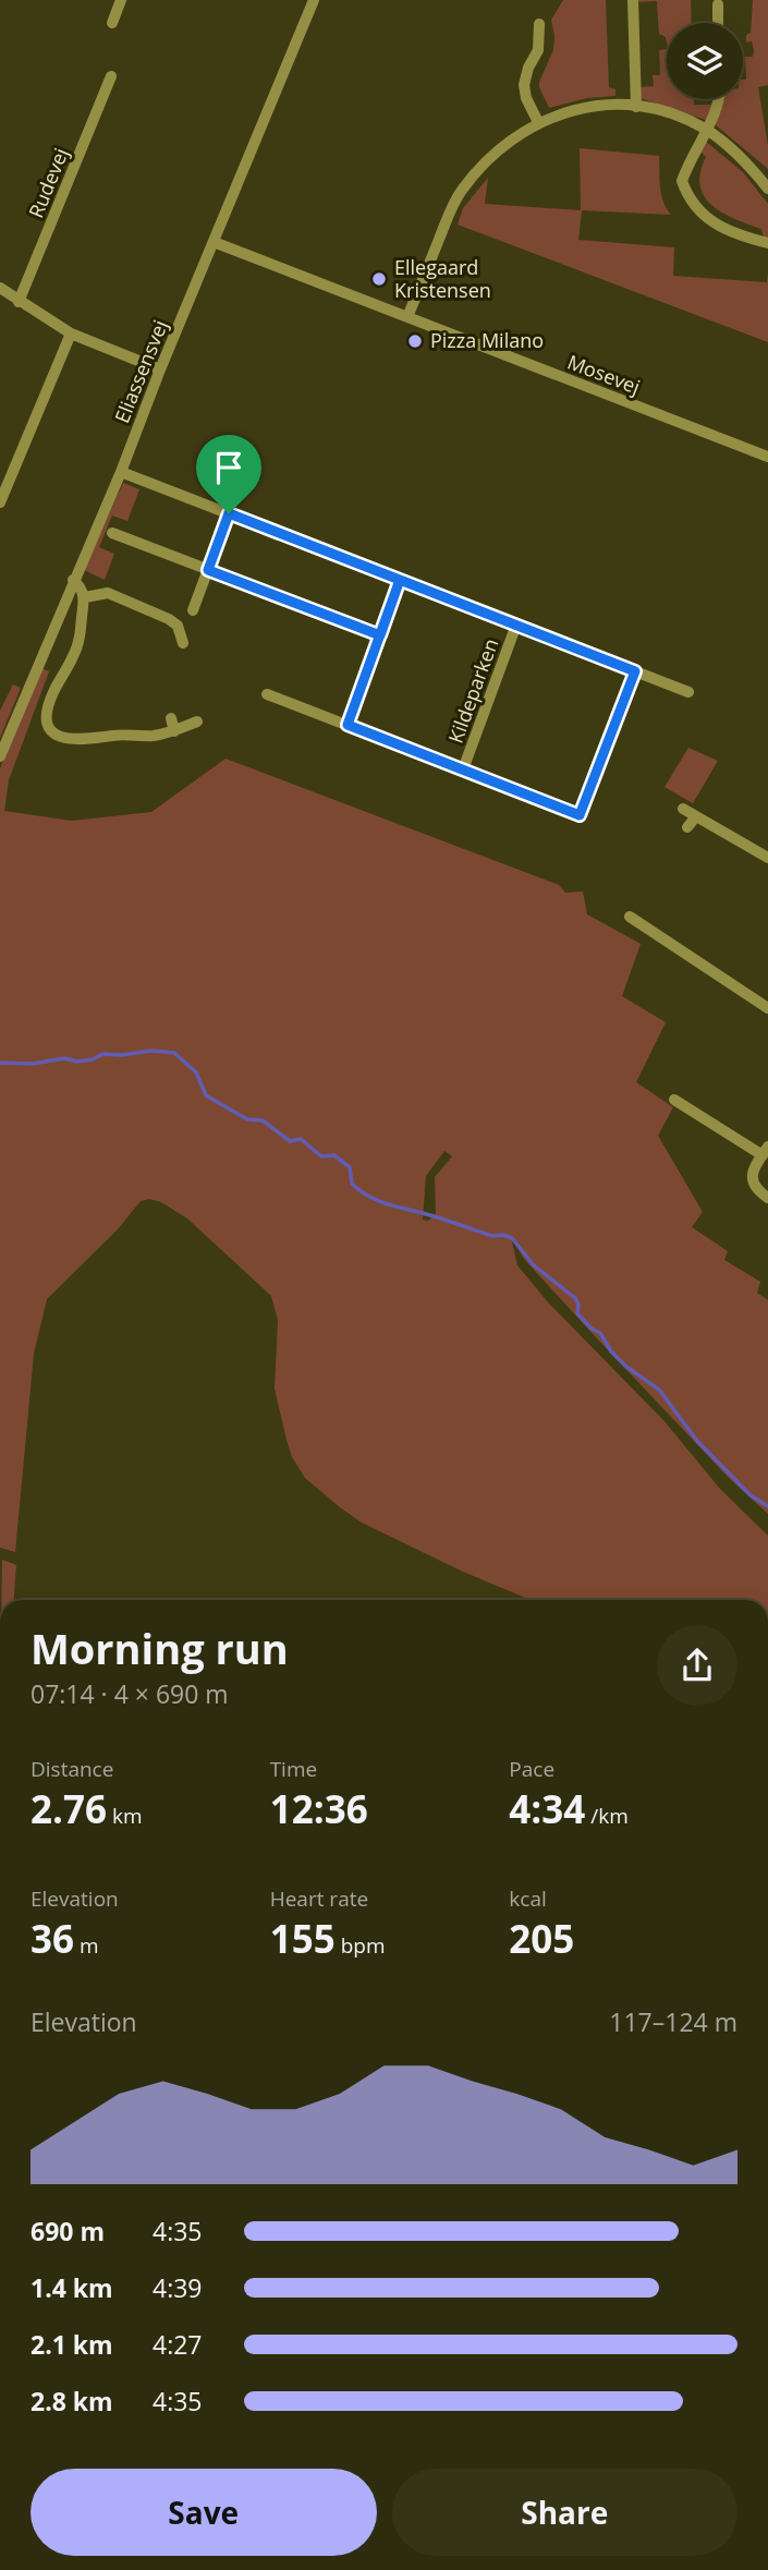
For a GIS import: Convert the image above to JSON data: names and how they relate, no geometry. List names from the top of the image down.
{
  "streets": {
    "street": [
      "Rudevej",
      "Eliassensvej",
      "Mosevej",
      "Kildeparken"
    ]
  },
  "crossings": [
    ["Eliassensvej", "Mosevej"],
    ["Eliassensvej", "Kildeparken"]
  ],
  "places": ["Ellegaard Kristensen", "Pizza Milano"],
  "page": {
    "heading": ["Morning run", "07:14 · 4 × 690 m"],
    "stats": [
      ["Distance", "2.76 km"],
      ["Time", "12:36"],
      ["Pace", "4:34 /km"],
      ["Elevation", "36 m"],
      ["Heart rate", "155 bpm"],
      ["kcal", "205"]
    ],
    "chart": ["Elevation", "117–124 m"],
    "list": [
      {
        "name": "690 m",
        "note": "4:35"
      },
      {
        "name": "1.4 km",
        "note": "4:39"
      },
      {
        "name": "2.1 km",
        "note": "4:27"
      },
      {
        "name": "2.8 km",
        "note": "4:35"
      }
    ],
    "buttons": ["Save", "Share"]
  }
}
